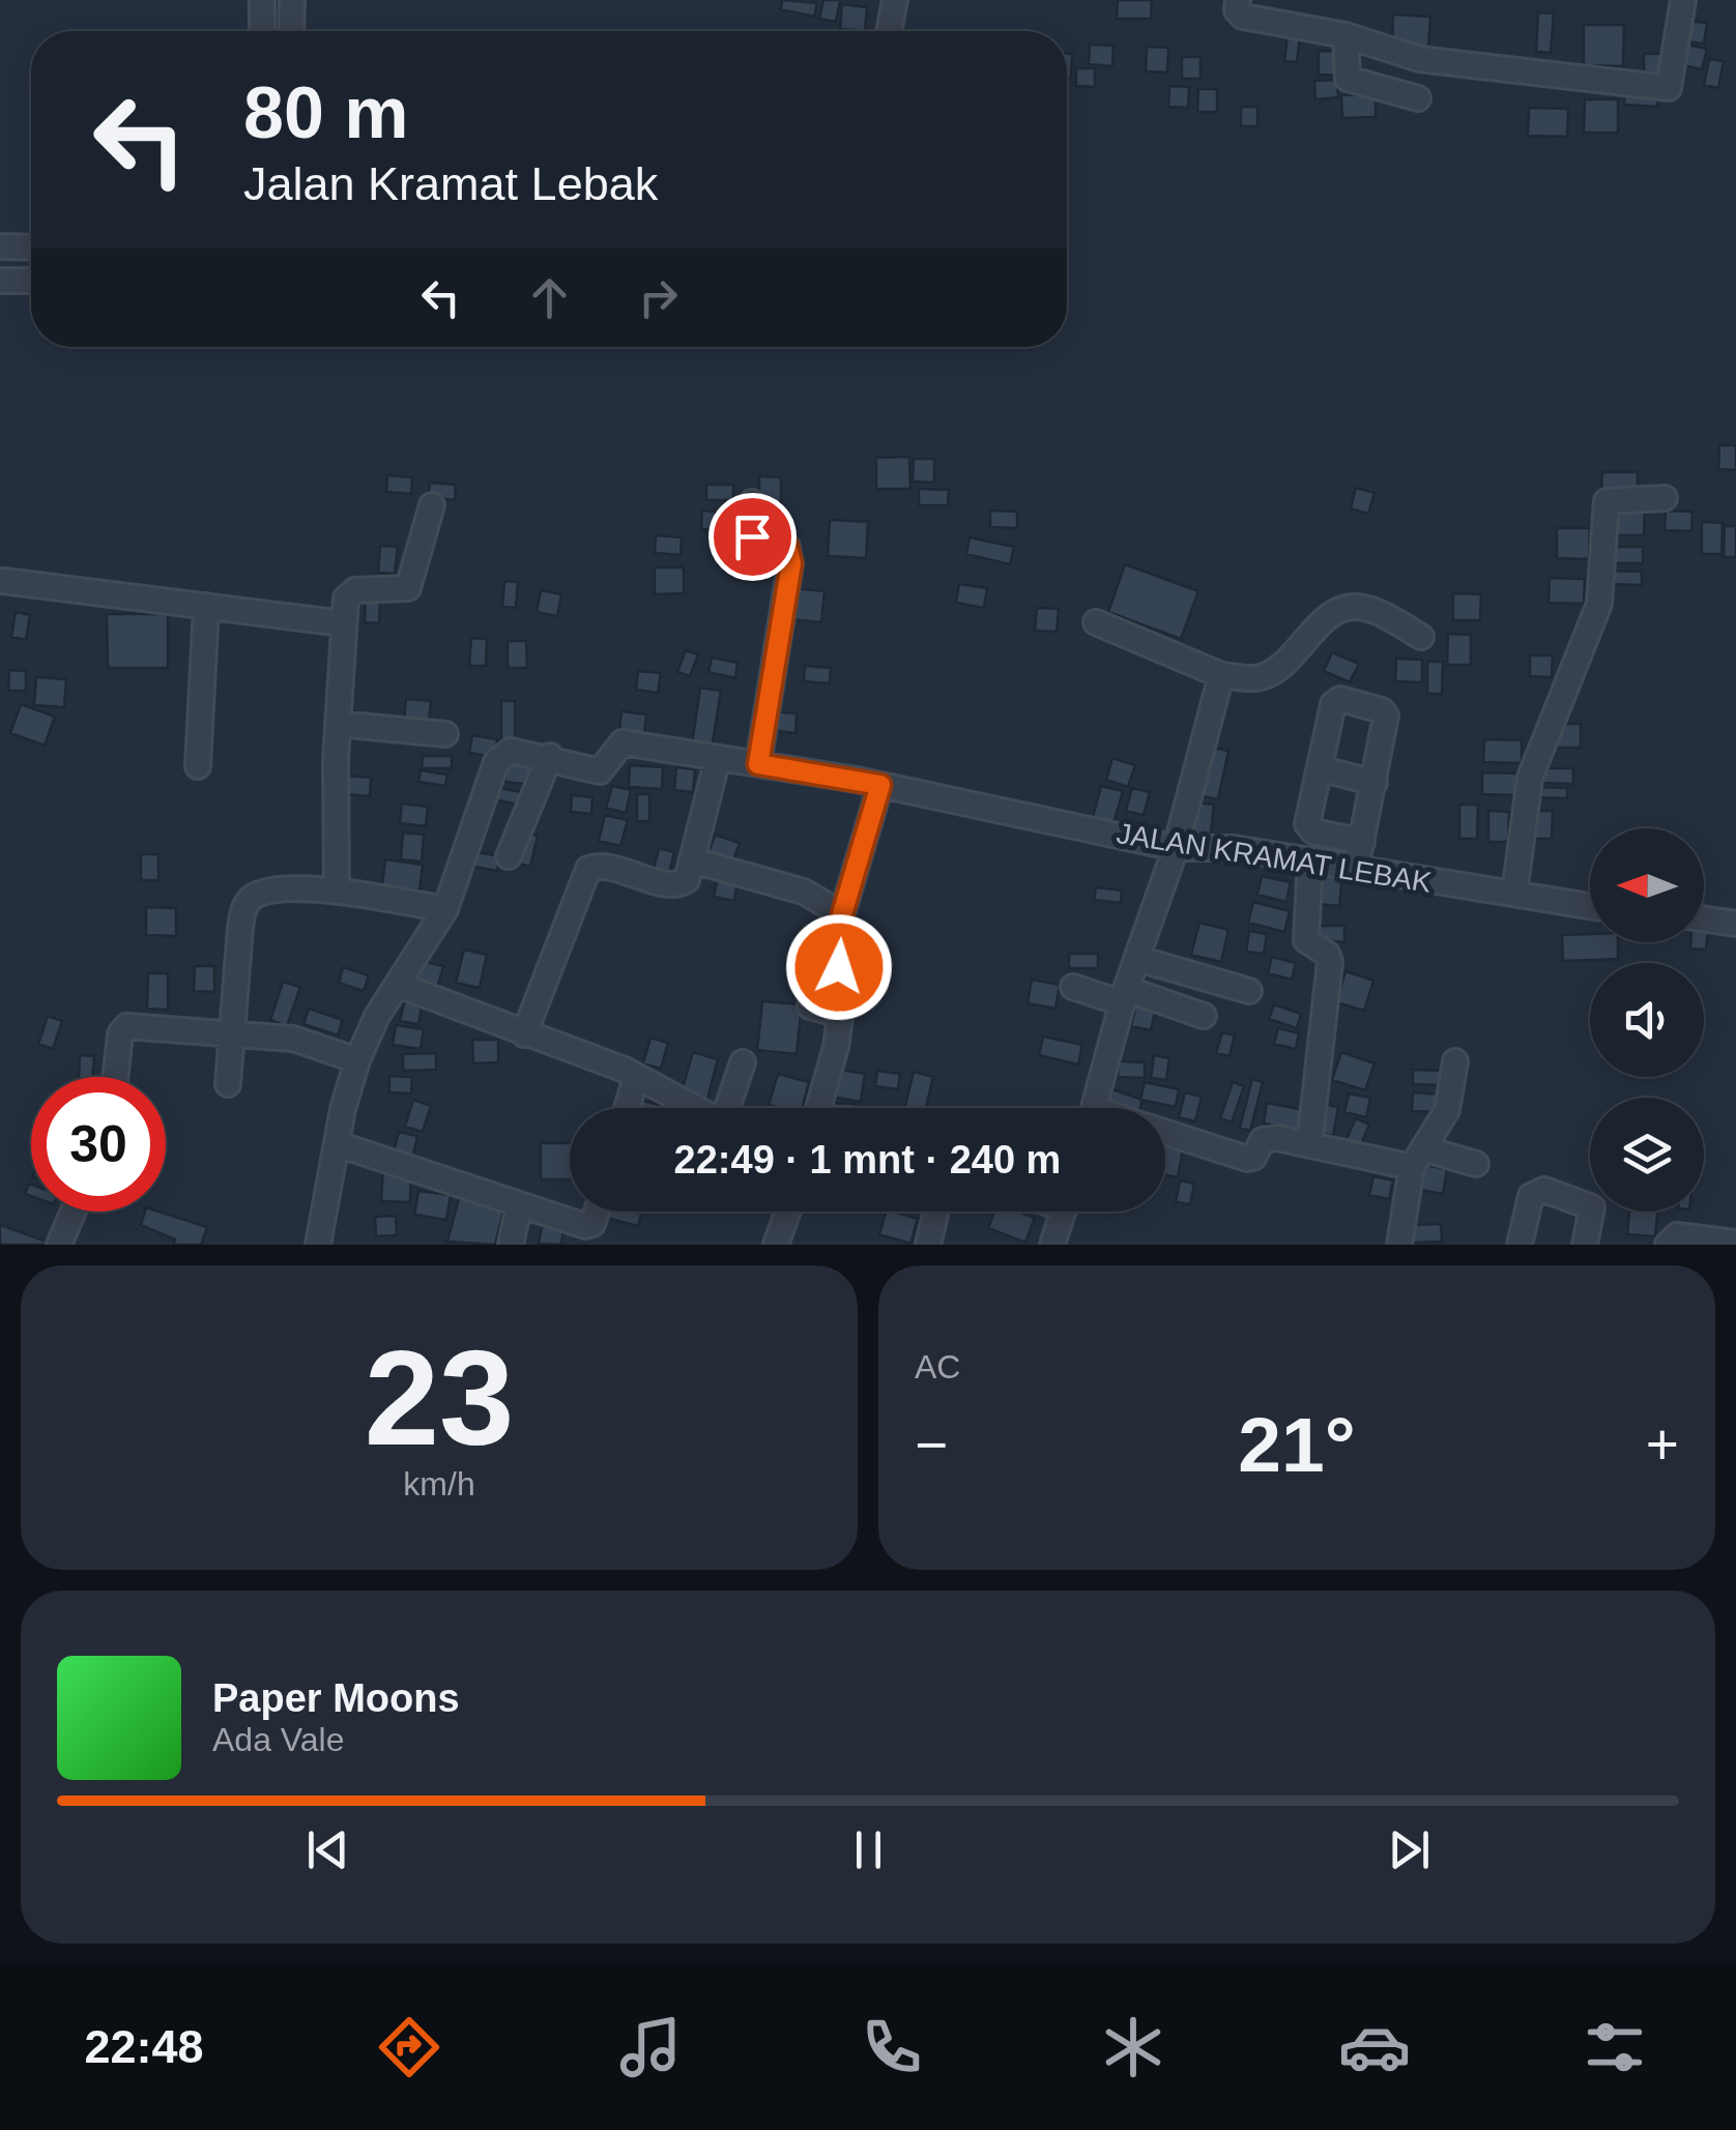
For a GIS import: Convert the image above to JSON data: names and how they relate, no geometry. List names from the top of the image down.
{
  "streets": {
    "street": ["JALAN KRAMAT LEBAK"]
  },
  "north": "left",
  "page": {
    "turn": ["80 m", "Jalan Kramat Lebak"],
    "limit": "30",
    "trip": "22:49 · 1 mnt · 240 m",
    "tile": [
      ["23", "km/h"],
      "AC"
    ],
    "heat": ["−", "21°", "+"],
    "song": ["Paper Moons", "Ada Vale"],
    "tabs": "22:48"
  }
}
